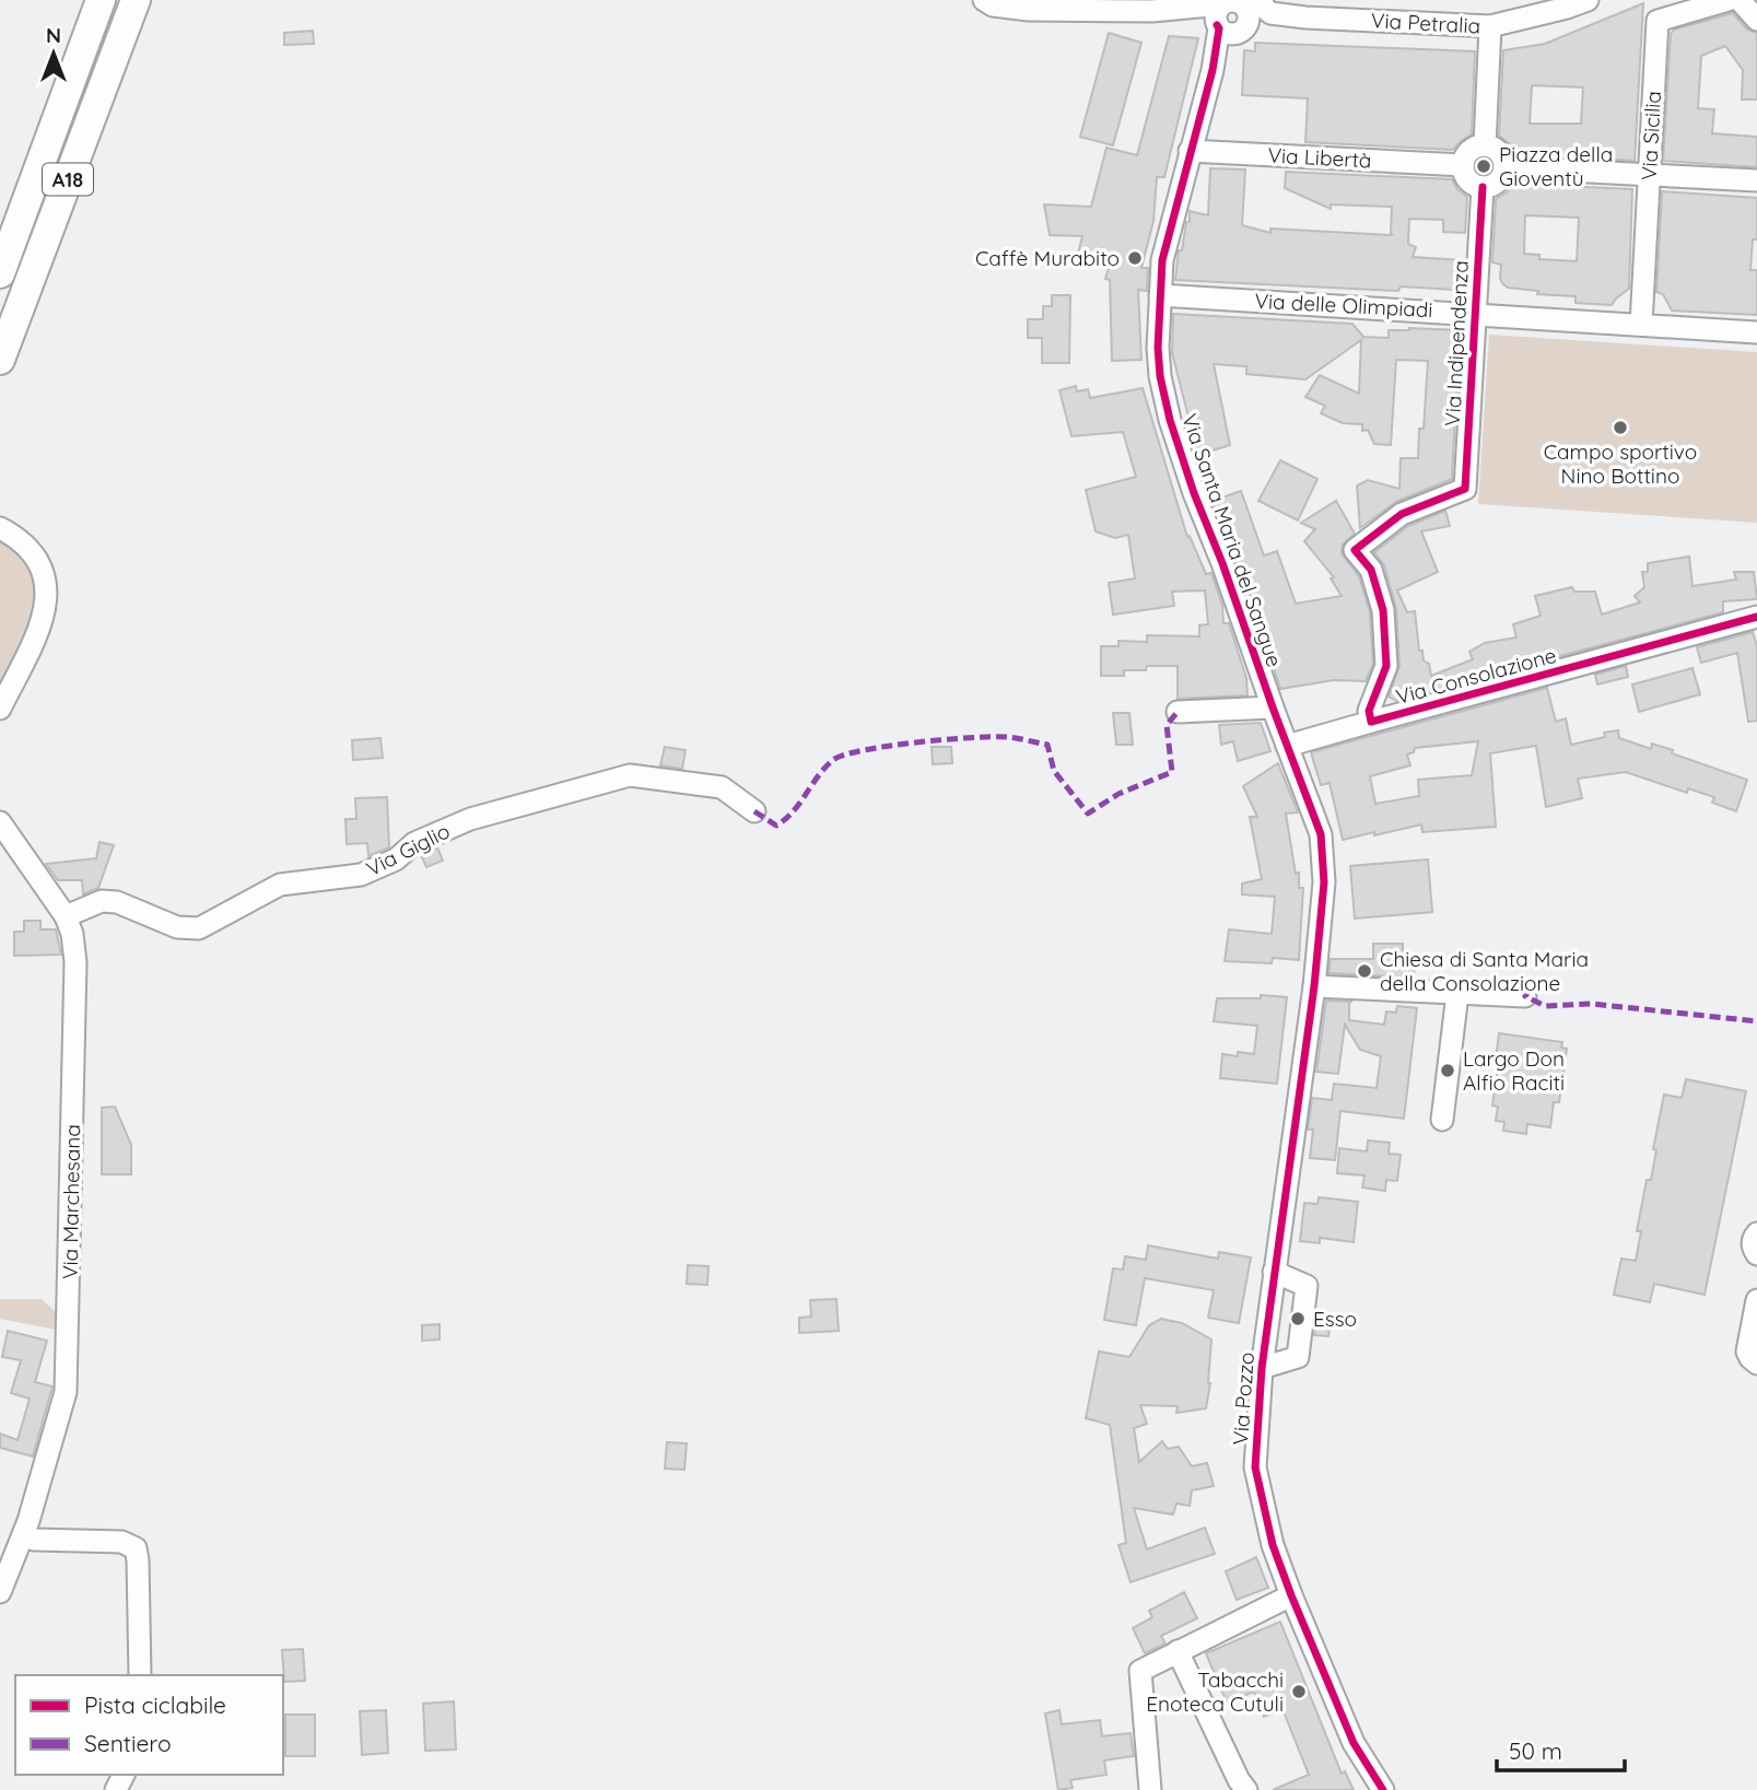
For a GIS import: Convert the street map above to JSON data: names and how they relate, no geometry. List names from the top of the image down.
{
  "streets": {
    "highway": ["A18"],
    "street": [
      "Via Petralia",
      "Via Sicilia",
      "Via Libertà",
      "Via delle Olimpiadi",
      "Via Indipendenza",
      "Via Santa Maria del Sangue",
      "Via Consolazione",
      "Via Giglio",
      "Via Marchesana",
      "Via Pozzo"
    ]
  },
  "crossings": [
    ["Via Sicilia", "Via delle Olimpiadi"],
    ["Via Libertà", "Via Santa Maria del Sangue"],
    ["Via delle Olimpiadi", "Via Indipendenza"],
    ["Via delle Olimpiadi", "Via Santa Maria del Sangue"],
    ["Via Indipendenza", "Via Consolazione"],
    ["Via Santa Maria del Sangue", "Via Pozzo"],
    ["Via Giglio", "Via Marchesana"]
  ],
  "places": [
    "Piazza della Gioventù",
    "Caffè Murabito",
    "Campo sportivo Nino Bottino",
    "Chiesa di Santa Maria della Consolazione",
    "Largo Don Alfio Raciti",
    "Esso",
    "Tabacchi Enoteca Cutuli"
  ],
  "legend": ["Pista ciclabile", "Sentiero"],
  "scale_bar": "50 m",
  "north": "top"
}
